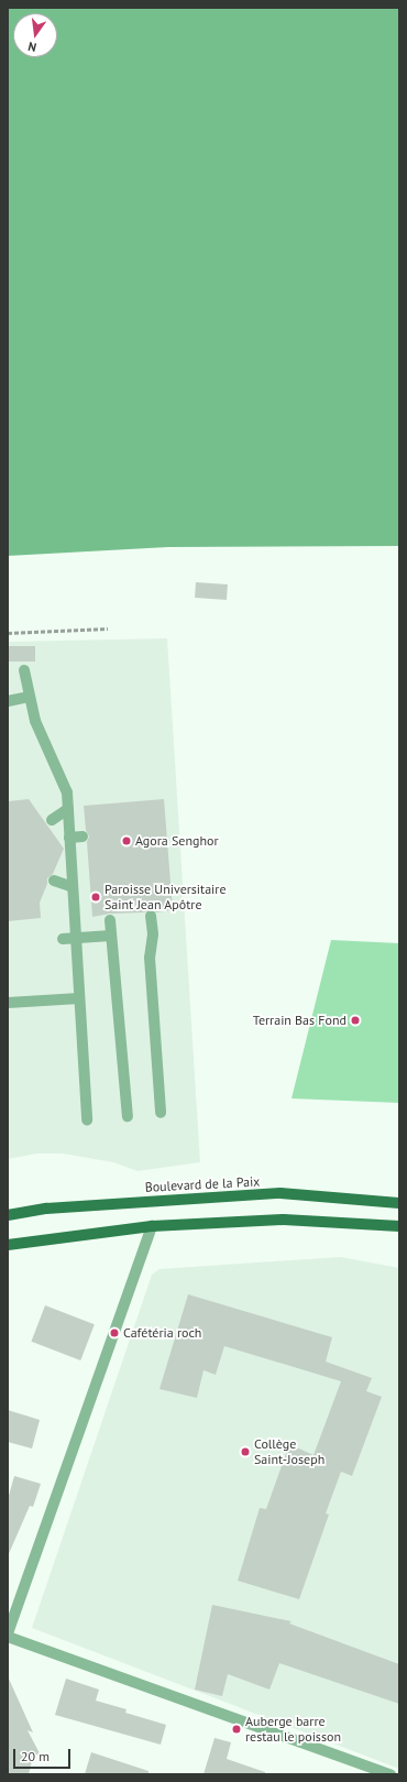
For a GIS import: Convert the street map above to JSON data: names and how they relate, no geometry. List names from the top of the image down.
{
  "streets": {
    "main road": ["Boulevard de la Paix"]
  },
  "places": [
    "Agora Senghor",
    "Paroisse Universitaire Saint Jean Apôtre",
    "Terrain Bas Fond",
    "Cafétéria roch",
    "Collège Saint-Joseph",
    "Auberge barre restau le poisson"
  ],
  "scale_bar": "20 m",
  "north": "bottom"
}
